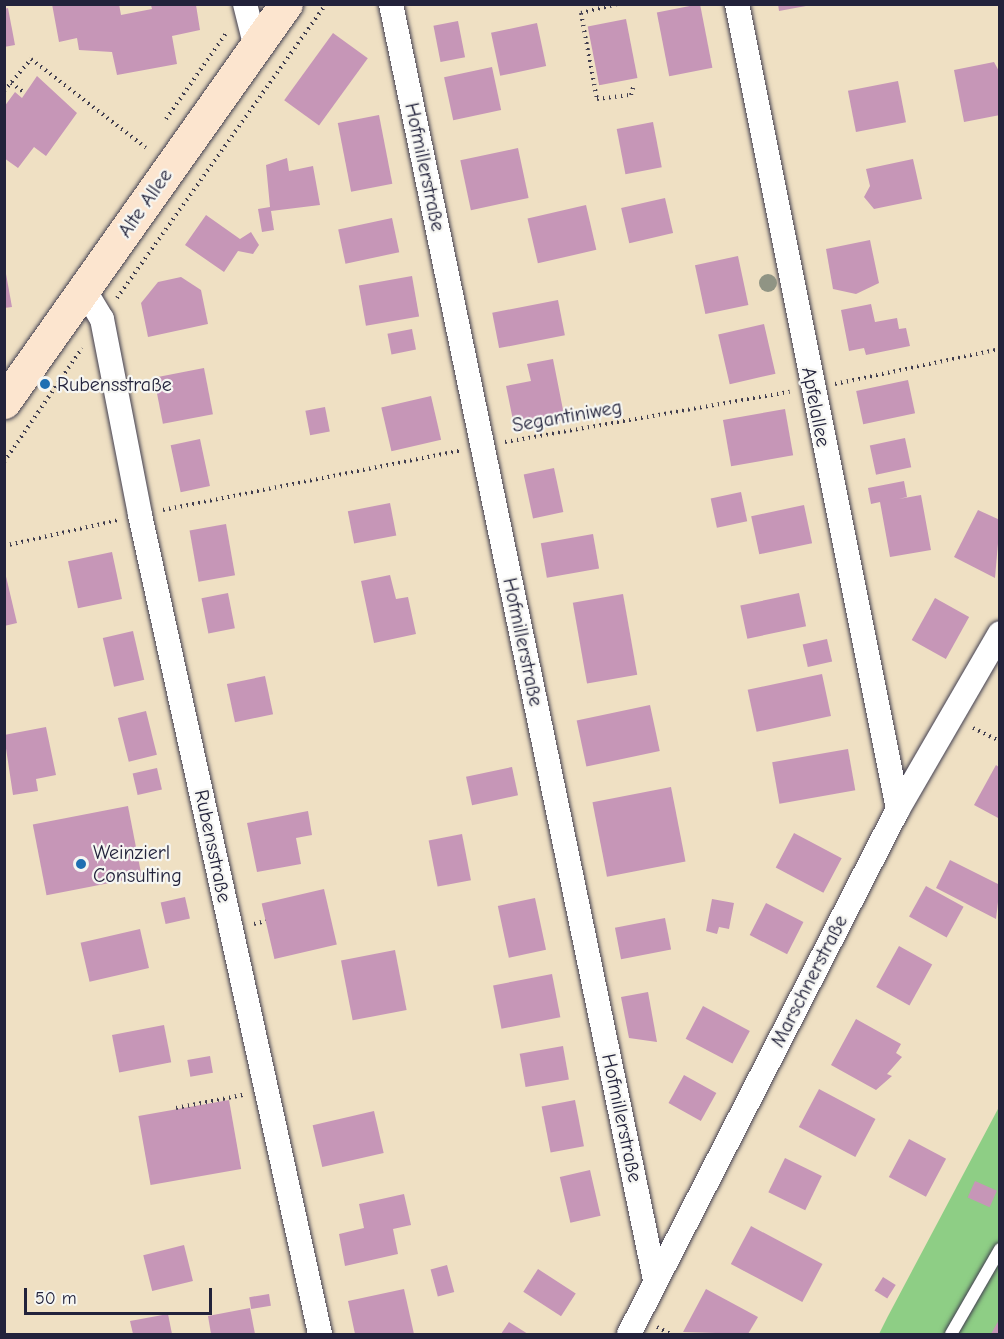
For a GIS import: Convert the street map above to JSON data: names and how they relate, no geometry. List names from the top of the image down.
{
  "streets": {
    "street": [
      "Hofmillerstraße",
      "Alte Allee",
      "Apfelallee",
      "Rubensstraße",
      "Marschnerstraße"
    ],
    "path": ["Segantiniweg"]
  },
  "crossings": [
    ["Hofmillerstraße", "Segantiniweg"],
    ["Hofmillerstraße", "Marschnerstraße"],
    ["Alte Allee", "Rubensstraße"],
    ["Apfelallee", "Segantiniweg"],
    ["Apfelallee", "Marschnerstraße"],
    ["Segantiniweg", "Rubensstraße"]
  ],
  "places": ["Rubensstraße", "Weinzierl Consulting"],
  "scale_bar": "50 m"
}
